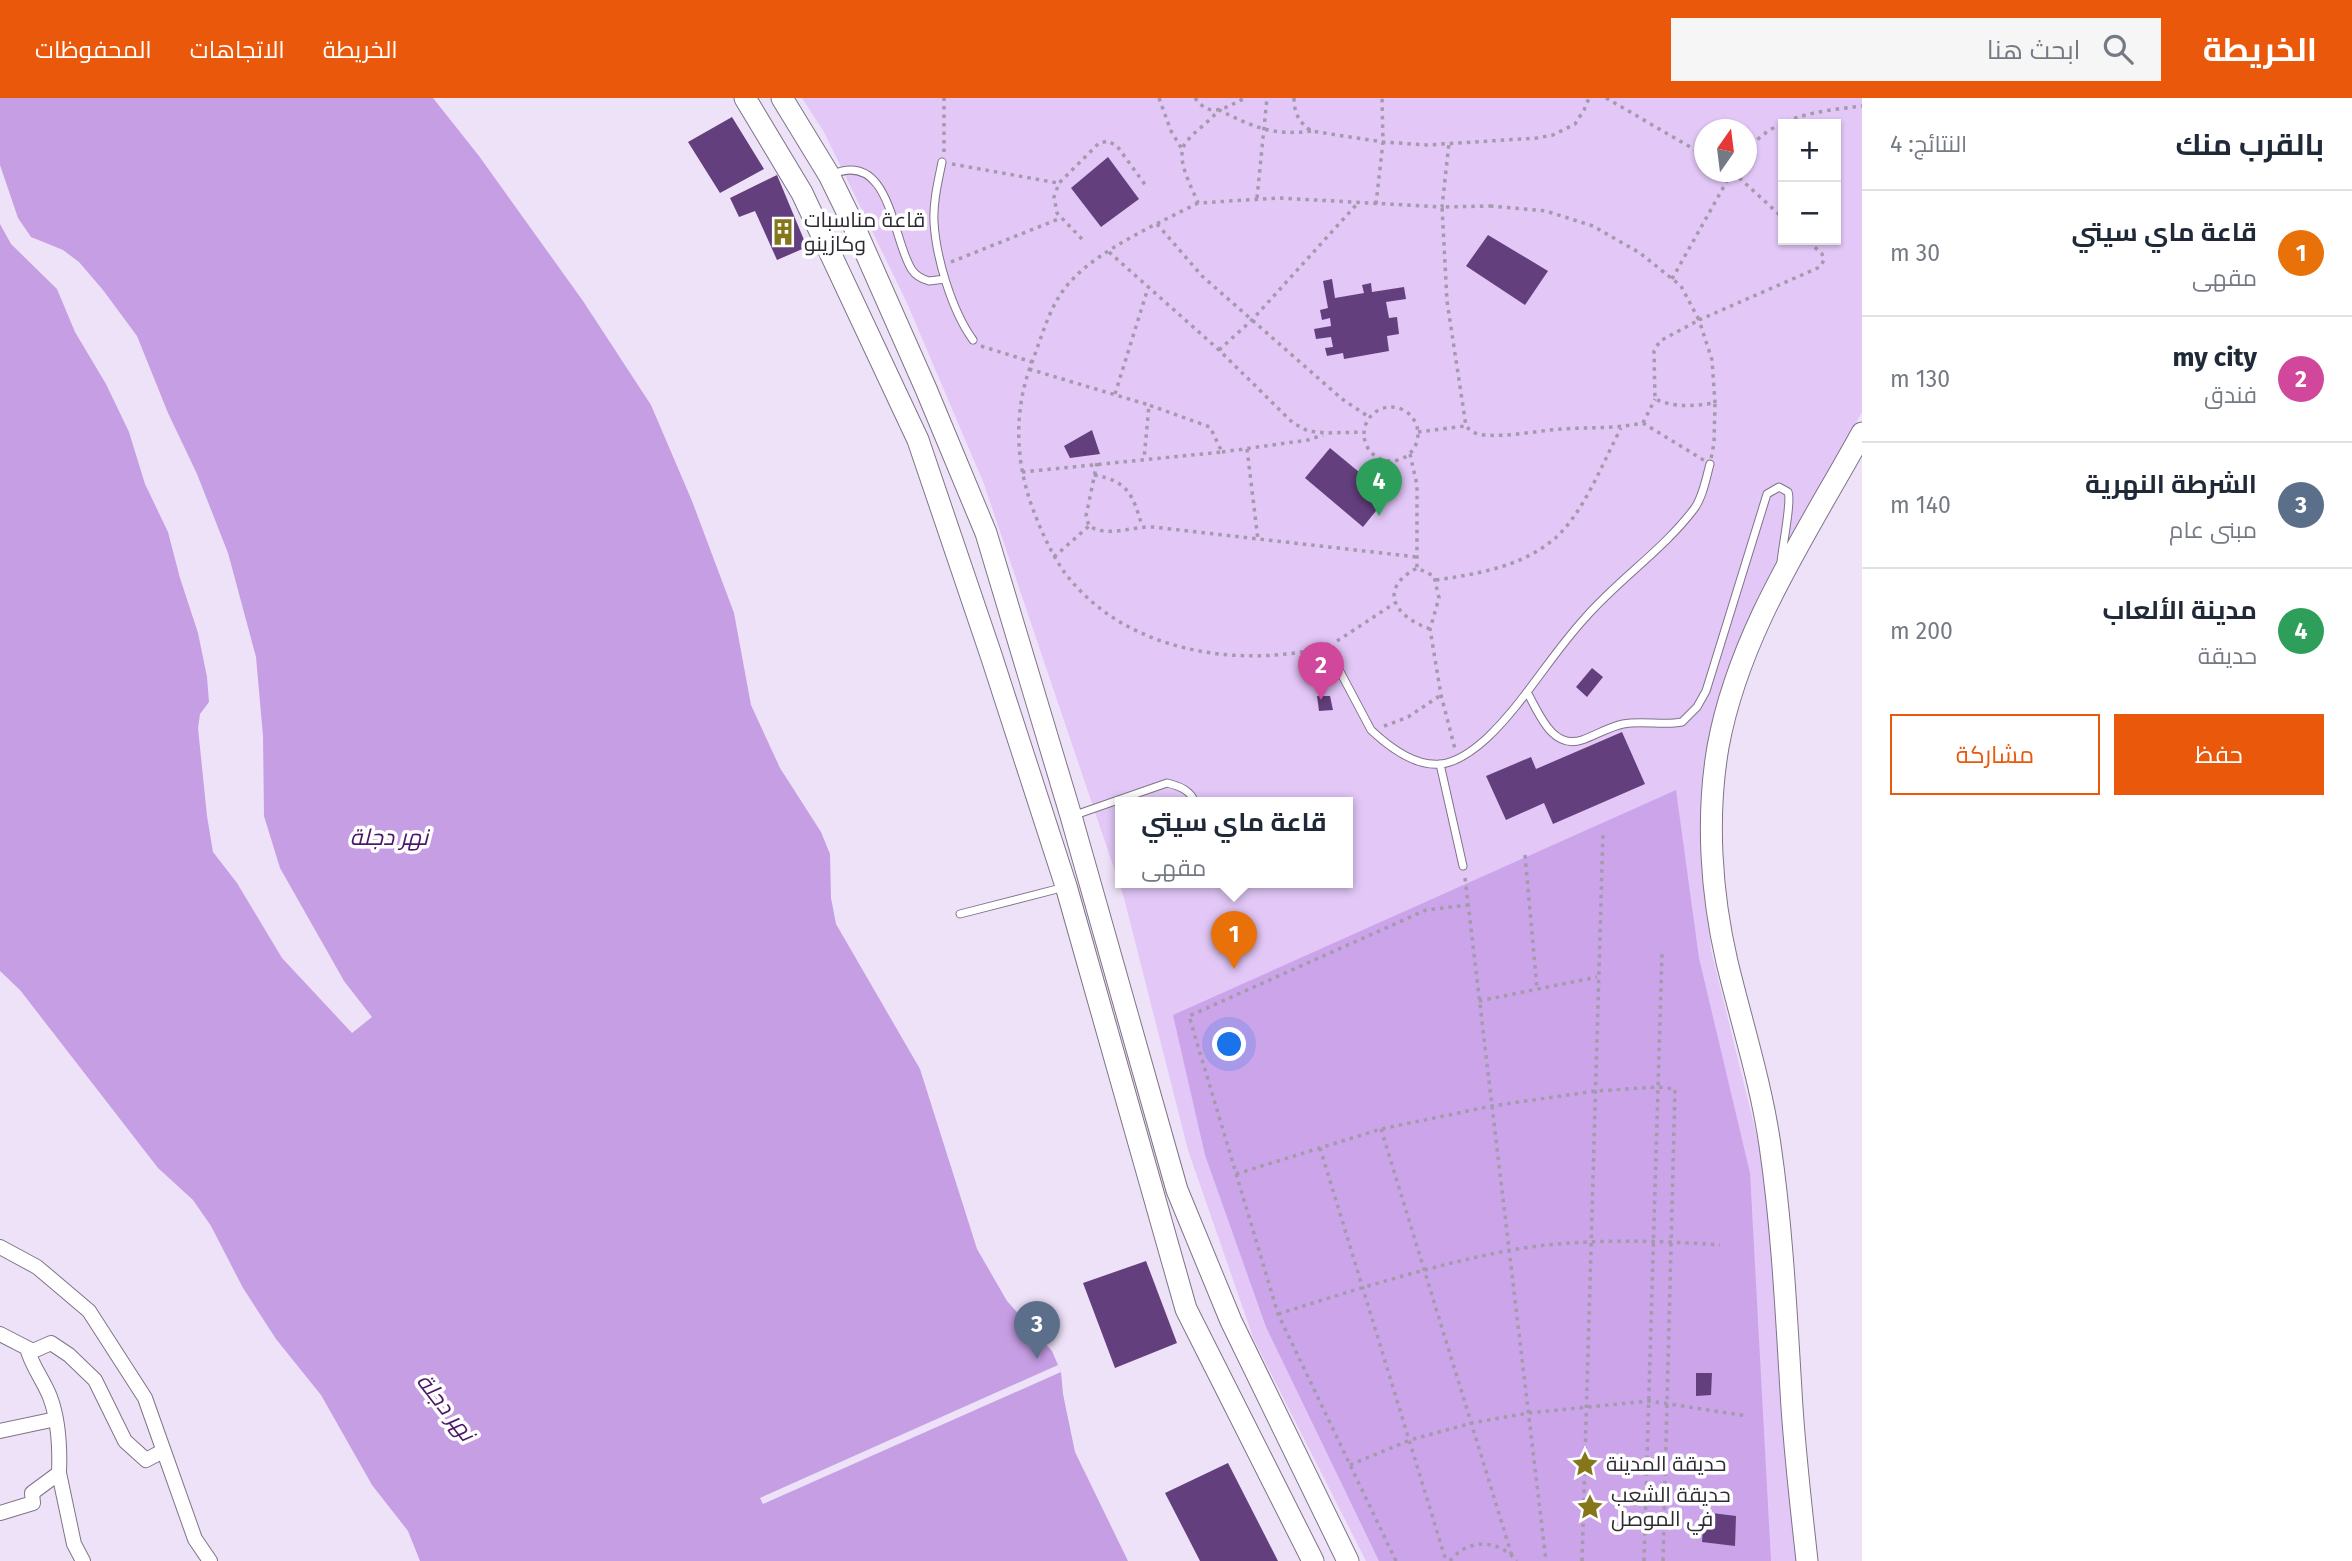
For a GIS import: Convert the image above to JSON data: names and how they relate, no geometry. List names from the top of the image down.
{
  "water": ["نهر دجلة"],
  "places": {
    "building": ["قاعة مناسبات وكازينو"],
    "place": ["حديقة المدينة", "حديقة الشعب في الموصل"]
  },
  "north": "top",
  "page": {
    "header": "الخريطة",
    "search": "ابحث هنا",
    "nav": ["الخريطة", "الاتجاهات", "المحفوظات"],
    "heading": ["بالقرب منك", "النتائج: 4"],
    "map_buttons": ["+", "−"],
    "list": [
      {
        "mark": "1",
        "name": "قاعة ماي سيتي",
        "note": "مقهى",
        "value": "30 m"
      },
      {
        "mark": "2",
        "name": "my city",
        "note": "فندق",
        "value": "130 m"
      },
      {
        "mark": "3",
        "name": "الشرطة النهرية",
        "note": "مبنى عام",
        "value": "140 m"
      },
      {
        "mark": "4",
        "name": "مدينة الألعاب",
        "note": "حديقة",
        "value": "200 m"
      }
    ],
    "pins": [
      "4",
      "2",
      "1",
      "3"
    ],
    "buttons": ["حفظ", "مشاركة"],
    "popup": ["قاعة ماي سيتي", "مقهى"]
  }
}
